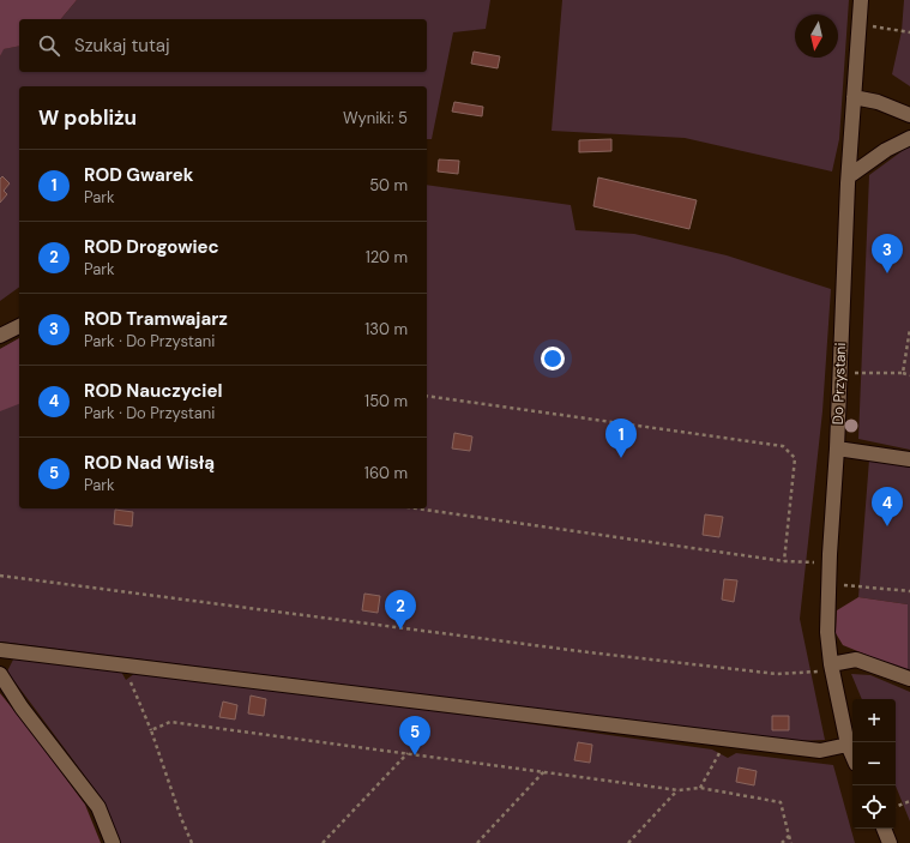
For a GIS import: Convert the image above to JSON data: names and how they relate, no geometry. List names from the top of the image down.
{
  "streets": {
    "street": ["Do Przystani"]
  },
  "north": "bottom",
  "page": {
    "search": "Szukaj tutaj",
    "heading": ["W pobliżu", "Wyniki: 5"],
    "list": [
      {
        "mark": "1",
        "name": "ROD Gwarek",
        "note": "Park",
        "value": "50 m"
      },
      {
        "mark": "2",
        "name": "ROD Drogowiec",
        "note": "Park",
        "value": "120 m"
      },
      {
        "mark": "3",
        "name": "ROD Tramwajarz",
        "note": "Park · Do Przystani",
        "value": "130 m"
      },
      {
        "mark": "4",
        "name": "ROD Nauczyciel",
        "note": "Park · Do Przystani",
        "value": "150 m"
      },
      {
        "mark": "5",
        "name": "ROD Nad Wisłą",
        "note": "Park",
        "value": "160 m"
      }
    ],
    "pins": [
      "3",
      "1",
      "4",
      "2",
      "5"
    ],
    "map_buttons": ["+", "−"]
  }
}
